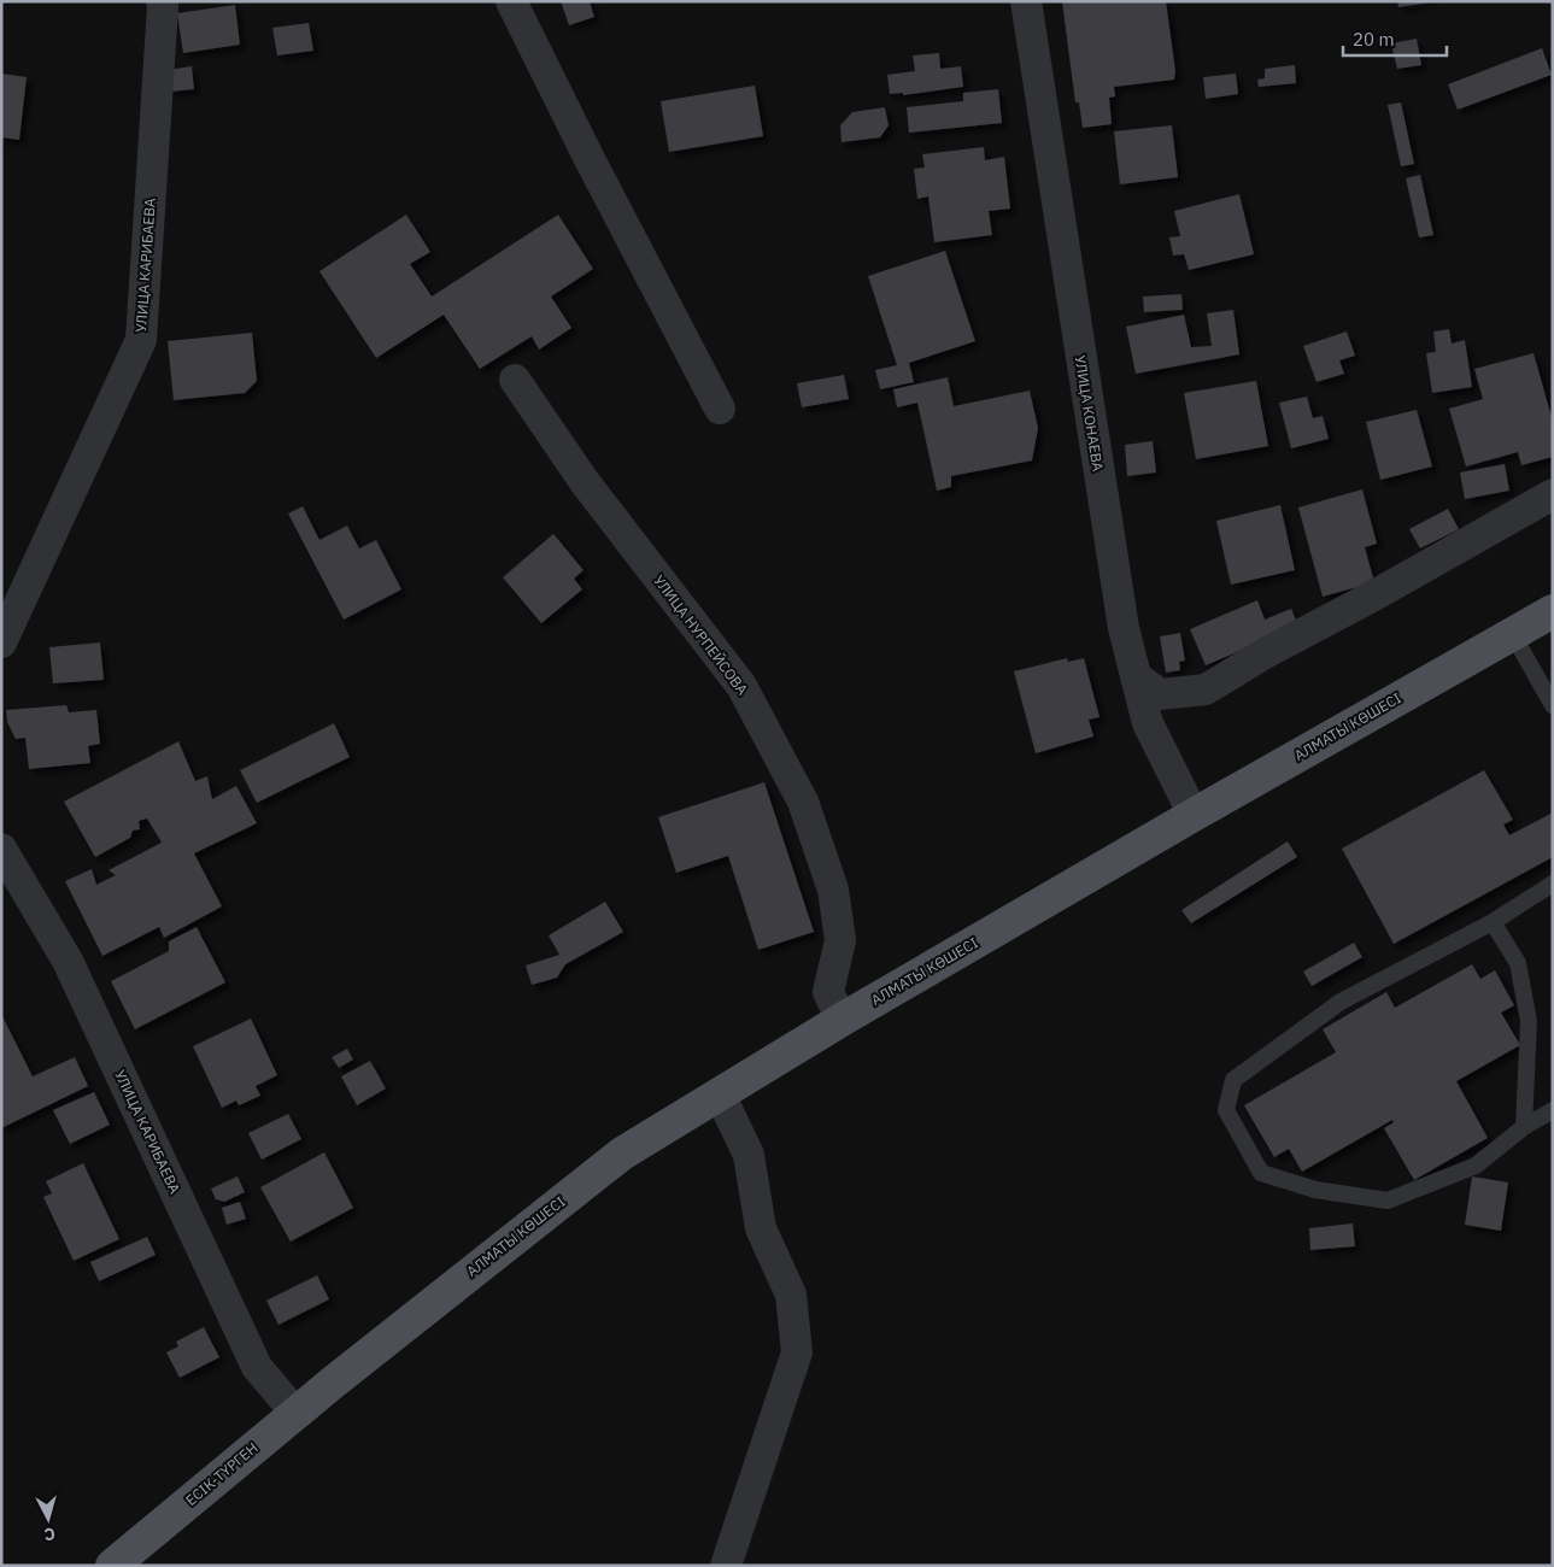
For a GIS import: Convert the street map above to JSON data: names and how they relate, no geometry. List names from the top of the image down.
{
  "streets": {
    "main road": ["АЛМАТЫ КӨШЕСІ", "ЕСІК-ТҮРГЕН"],
    "street": ["УЛИЦА КАРИБАЕВА", "УЛИЦА КОНАЕВА", "УЛИЦА НУРПЕЙСОВА"]
  },
  "crossings": [
    ["УЛИЦА КАРИБАЕВА", "ЕСІК-ТҮРГЕН"],
    ["УЛИЦА КОНАЕВА", "АЛМАТЫ КӨШЕСІ"],
    ["УЛИЦА НУРПЕЙСОВА", "АЛМАТЫ КӨШЕСІ"],
    ["АЛМАТЫ КӨШЕСІ", "ЕСІК-ТҮРГЕН"]
  ],
  "scale_bar": "20 m",
  "north": "bottom"
}
